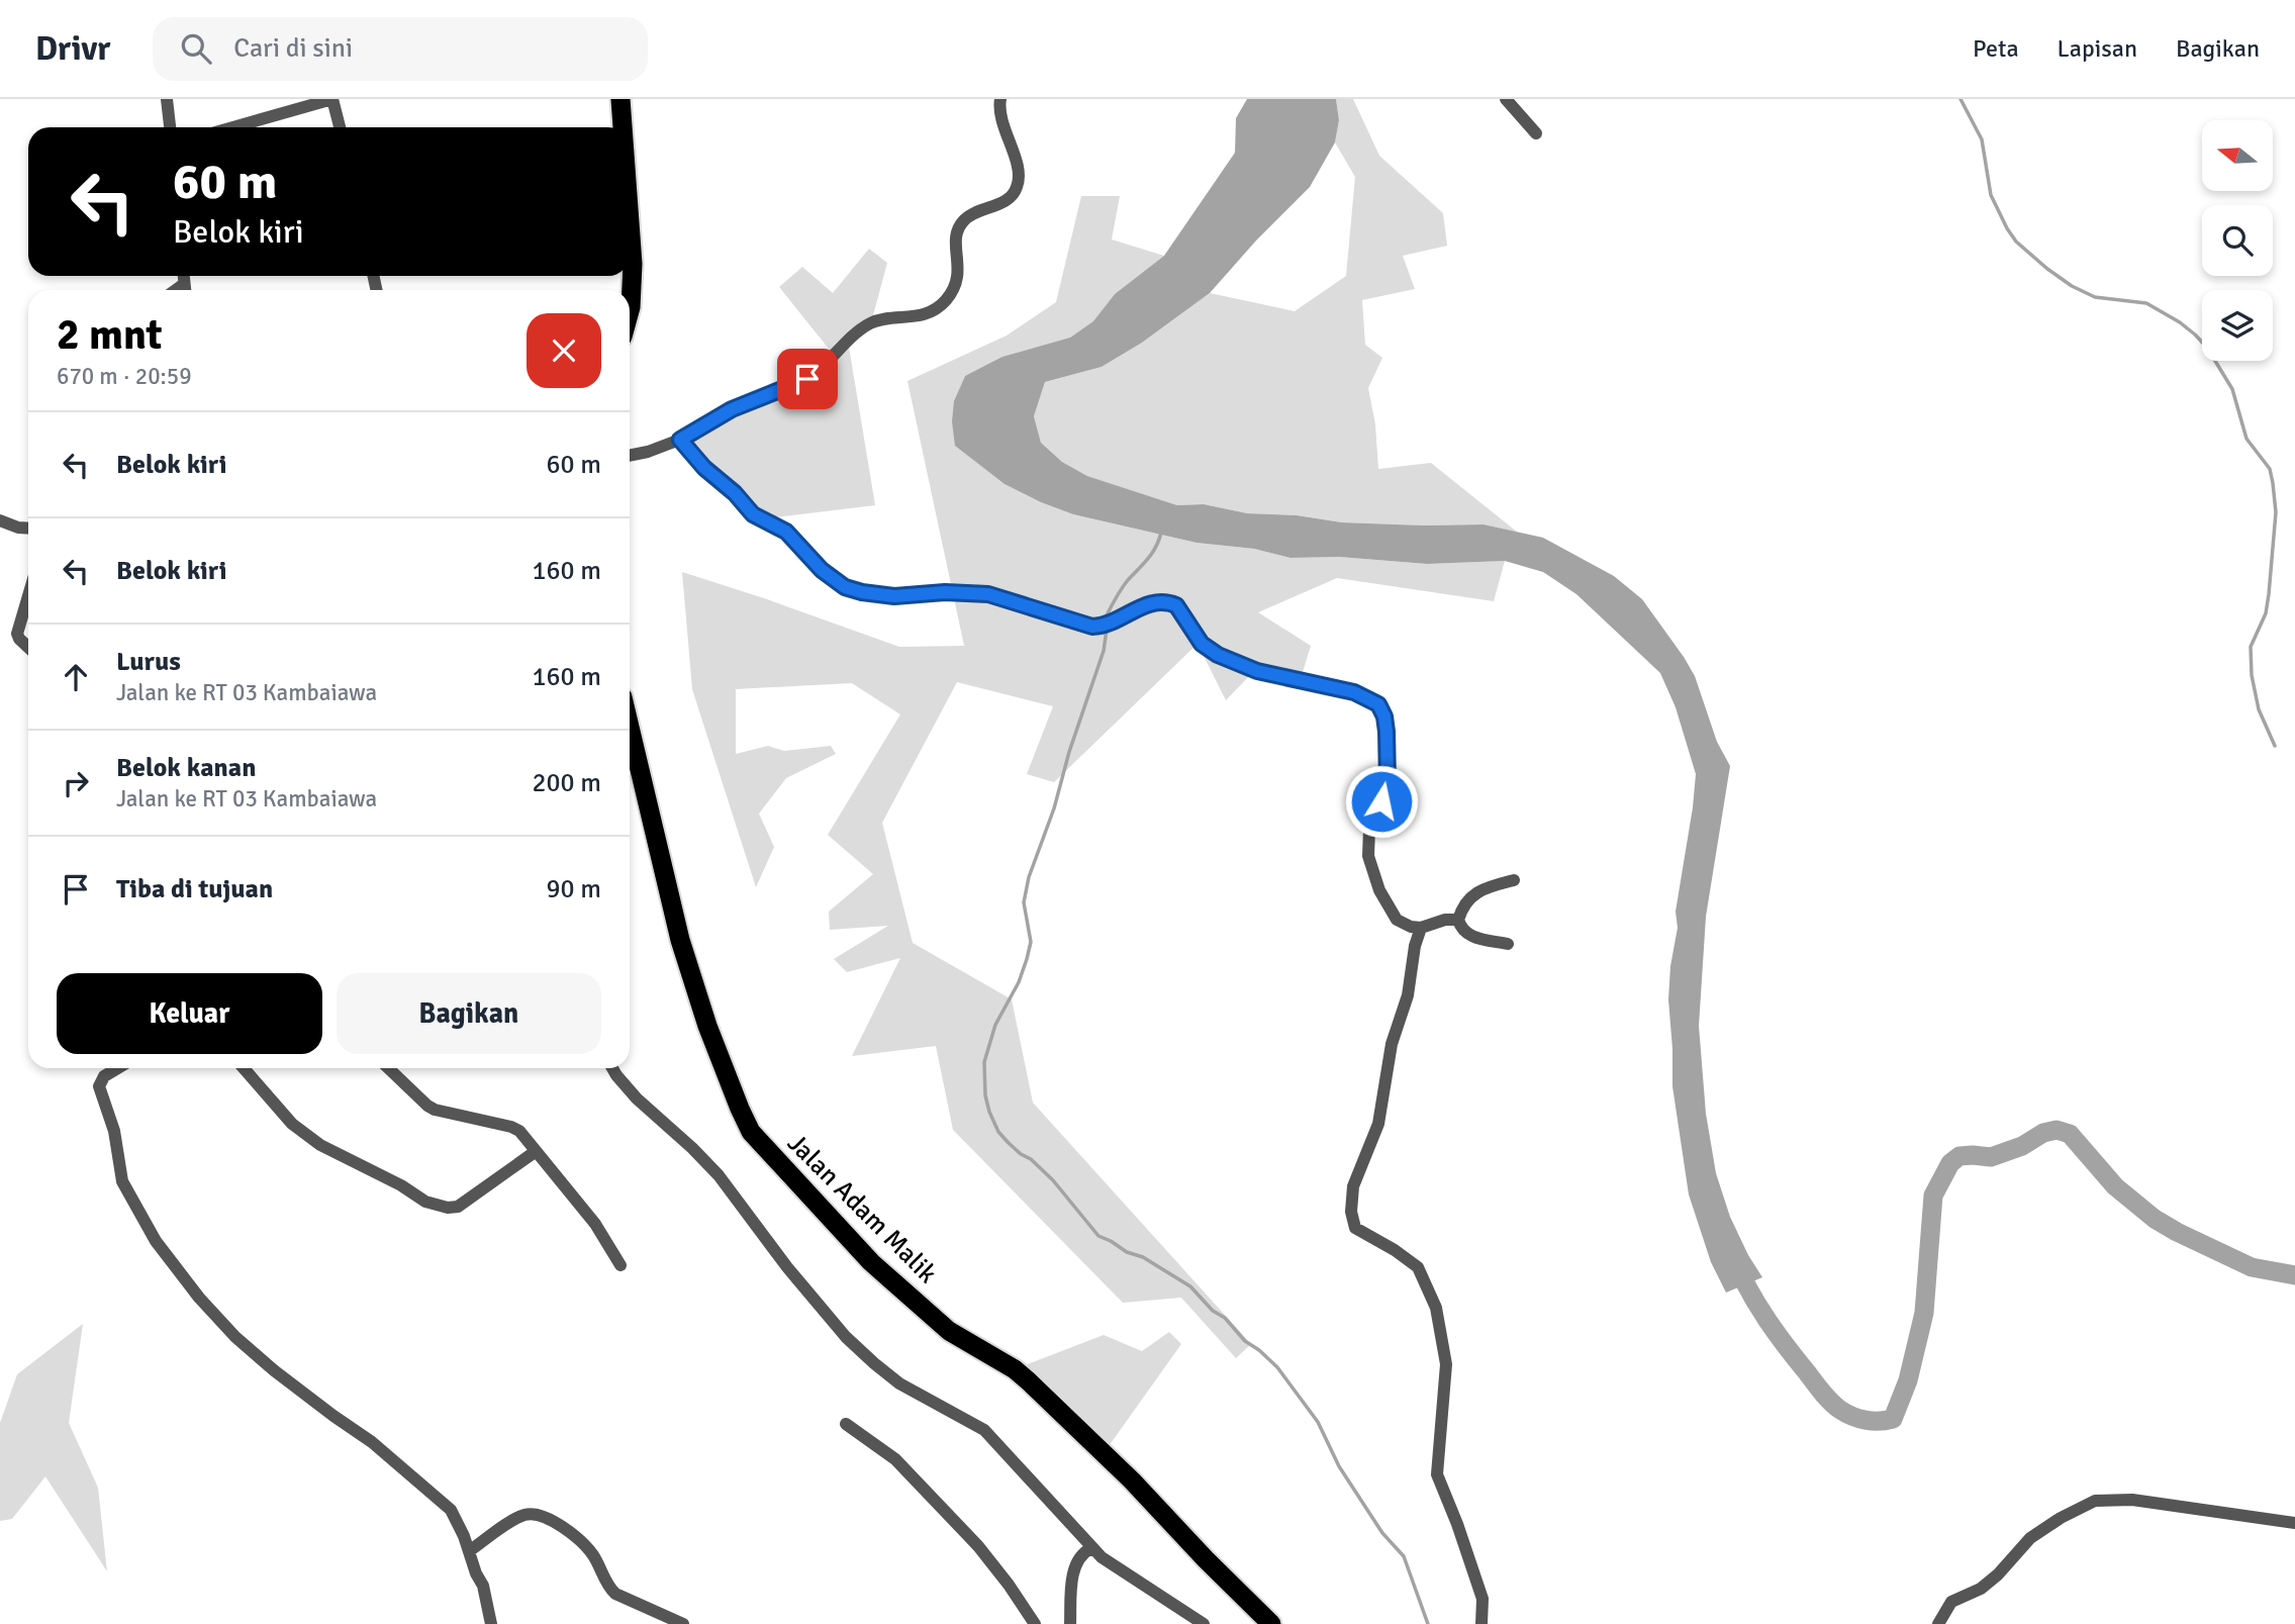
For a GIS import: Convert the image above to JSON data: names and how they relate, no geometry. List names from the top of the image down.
{
  "streets": {
    "highway": ["Jalan Adam Malik"]
  },
  "north": "left",
  "page": {
    "header": "Drivr",
    "search": "Cari di sini",
    "nav": ["Peta", "Lapisan", "Bagikan"],
    "turn": ["60 m", "Belok kiri"],
    "heading": ["2 mnt", "670 m · 20:59"],
    "list": [
      {
        "name": "Belok kiri",
        "value": "60 m"
      },
      {
        "name": "Belok kiri",
        "value": "160 m"
      },
      {
        "name": "Lurus",
        "note": "Jalan ke RT 03 Kambaiawa",
        "value": "160 m"
      },
      {
        "name": "Belok kanan",
        "note": "Jalan ke RT 03 Kambaiawa",
        "value": "200 m"
      },
      {
        "name": "Tiba di tujuan",
        "value": "90 m"
      }
    ],
    "buttons": ["Keluar", "Bagikan"]
  }
}
